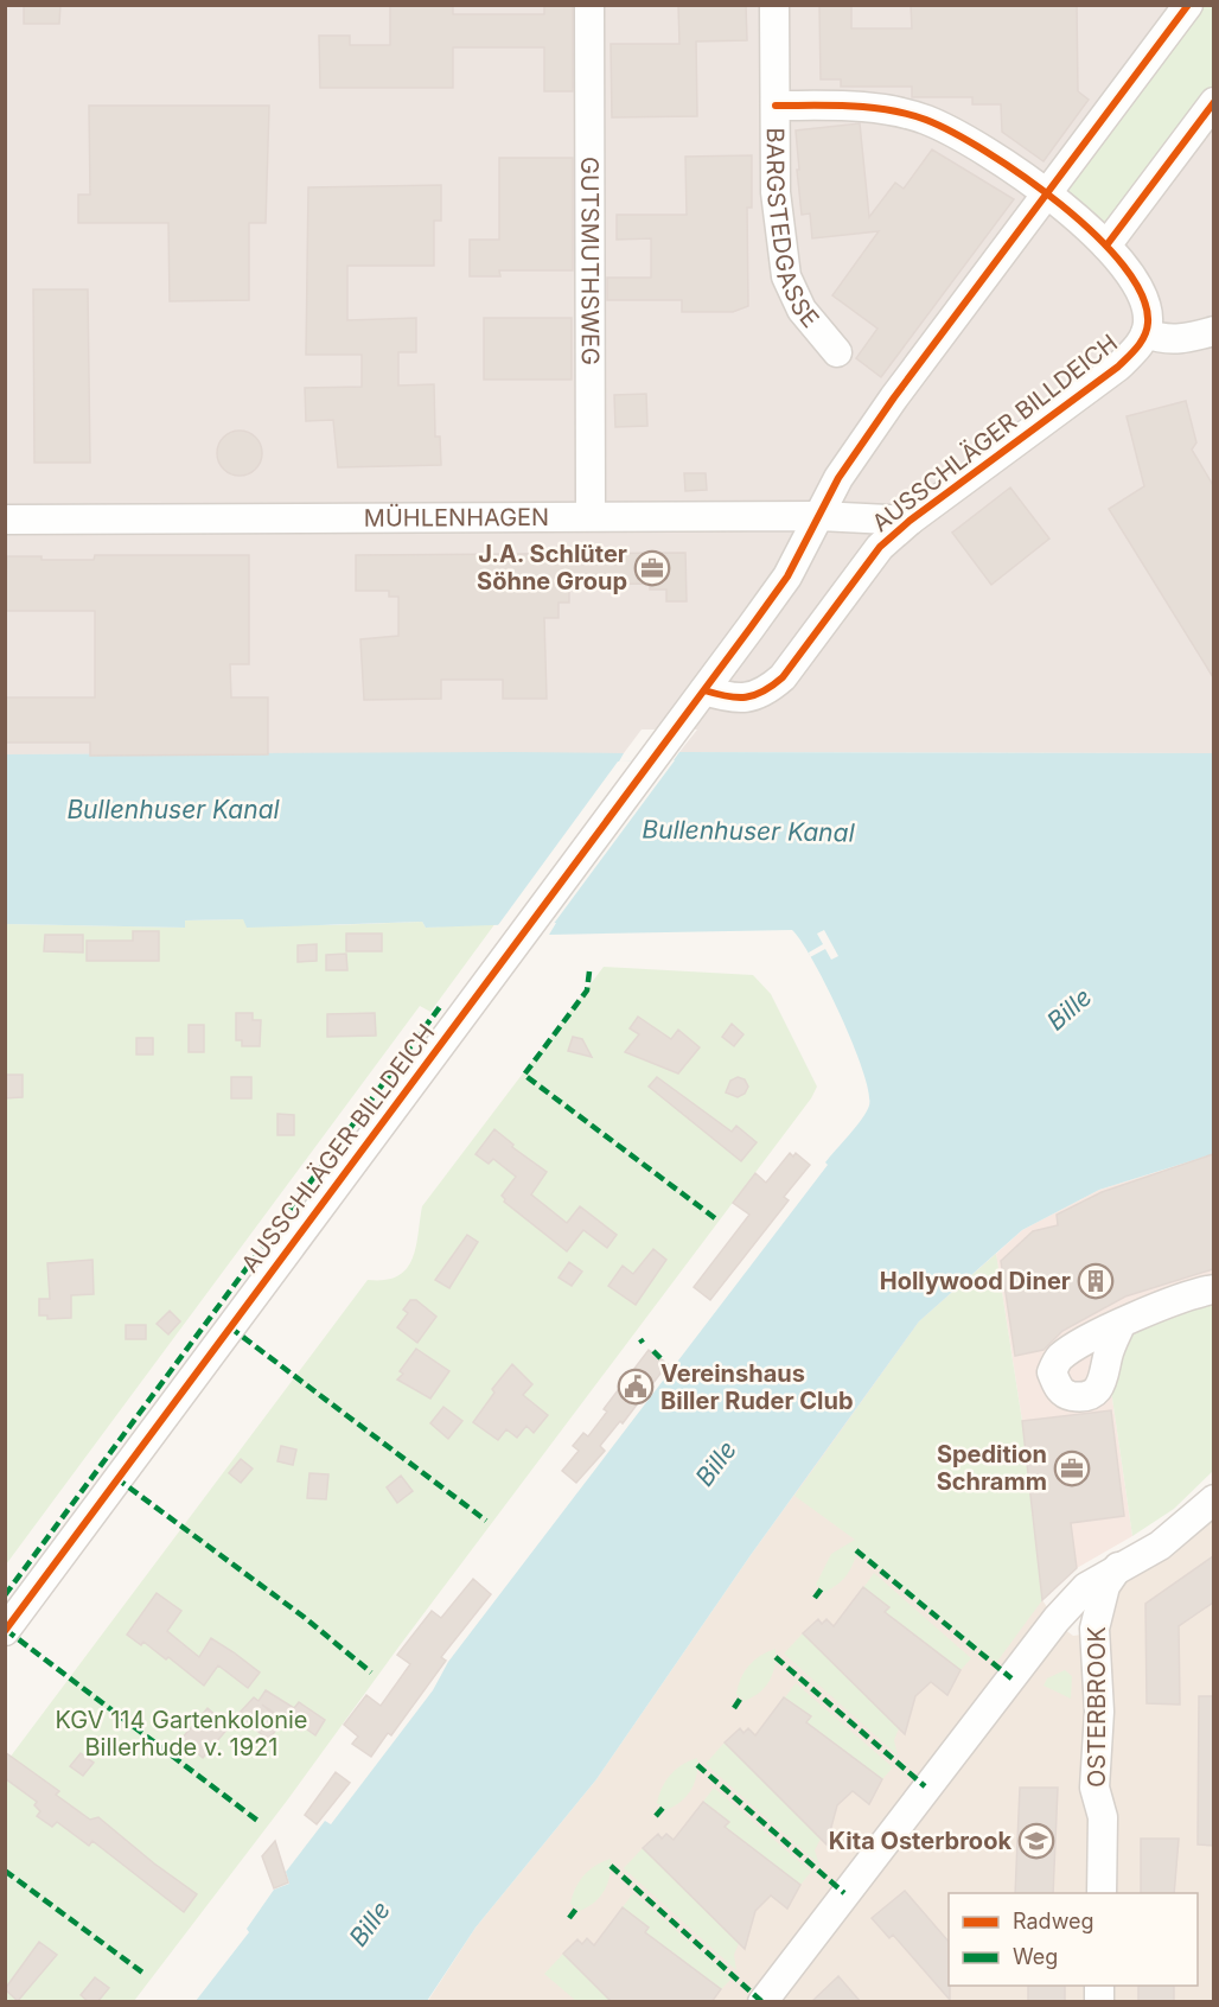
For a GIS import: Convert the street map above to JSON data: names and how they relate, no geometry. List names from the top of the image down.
{
  "streets": {
    "street": [
      "BARGSTEDGASSE",
      "GUTSMUTHSWEG",
      "AUSSCHLÄGER BILLDEICH",
      "MÜHLENHAGEN",
      "OSTERBROOK"
    ]
  },
  "crossings": [
    ["GUTSMUTHSWEG", "MÜHLENHAGEN"],
    ["AUSSCHLÄGER BILLDEICH", "MÜHLENHAGEN"]
  ],
  "water": ["Bullenhuser Kanal", "Bille"],
  "parks": ["KGV 114 Gartenkolonie Billerhude v. 1921"],
  "places": {
    "office": ["J.A. Schlüter Söhne Group", "Spedition Schramm"],
    "building": ["Hollywood Diner"],
    "public building": ["Vereinshaus Biller Ruder Club"],
    "school or university": ["Kita Osterbrook"]
  },
  "legend": ["Radweg", "Weg"]
}
